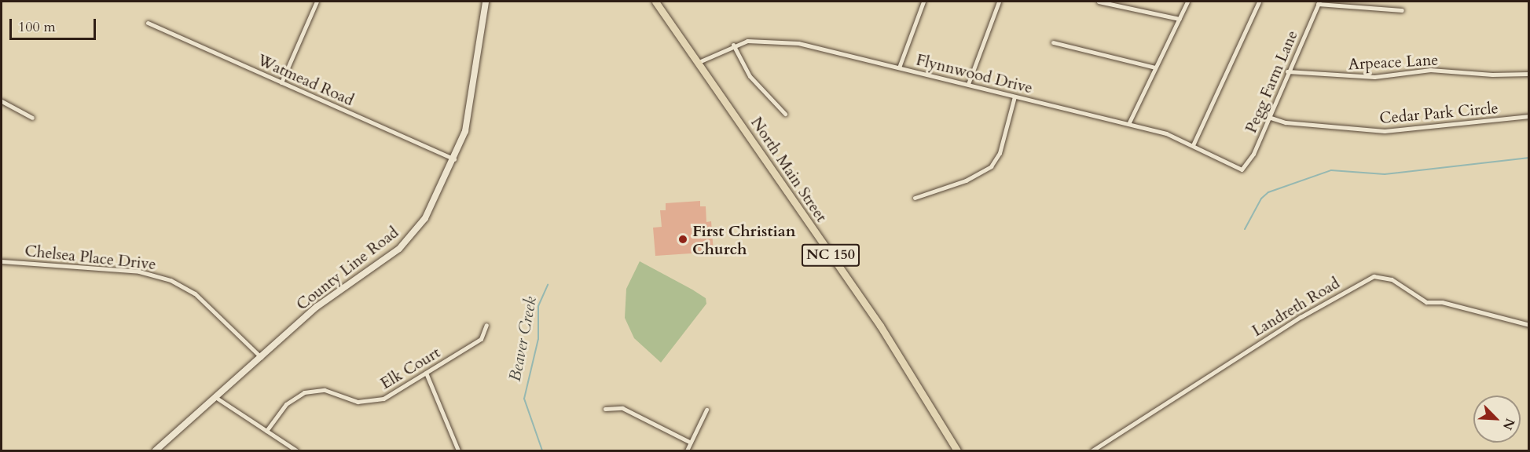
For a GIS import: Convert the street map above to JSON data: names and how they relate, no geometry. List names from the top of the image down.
{
  "streets": {
    "main road": ["North Main Street", "NC 150"],
    "street": [
      "Arpeace Lane",
      "Flynnwood Drive",
      "Watmead Road",
      "Pegg Farm Lane",
      "Cedar Park Circle",
      "Chelsea Place Drive",
      "County Line Road",
      "Landreth Road",
      "Elk Court"
    ]
  },
  "crossings": [
    ["Arpeace Lane", "Pegg Farm Lane"],
    ["Flynnwood Drive", "Pegg Farm Lane"],
    ["Flynnwood Drive", "North Main Street"],
    ["Watmead Road", "County Line Road"],
    ["Pegg Farm Lane", "Cedar Park Circle"],
    ["Chelsea Place Drive", "County Line Road"]
  ],
  "water": ["Beaver Creek"],
  "places": ["First Christian Church"],
  "scale_bar": "100 m",
  "north": "bottom right"
}
